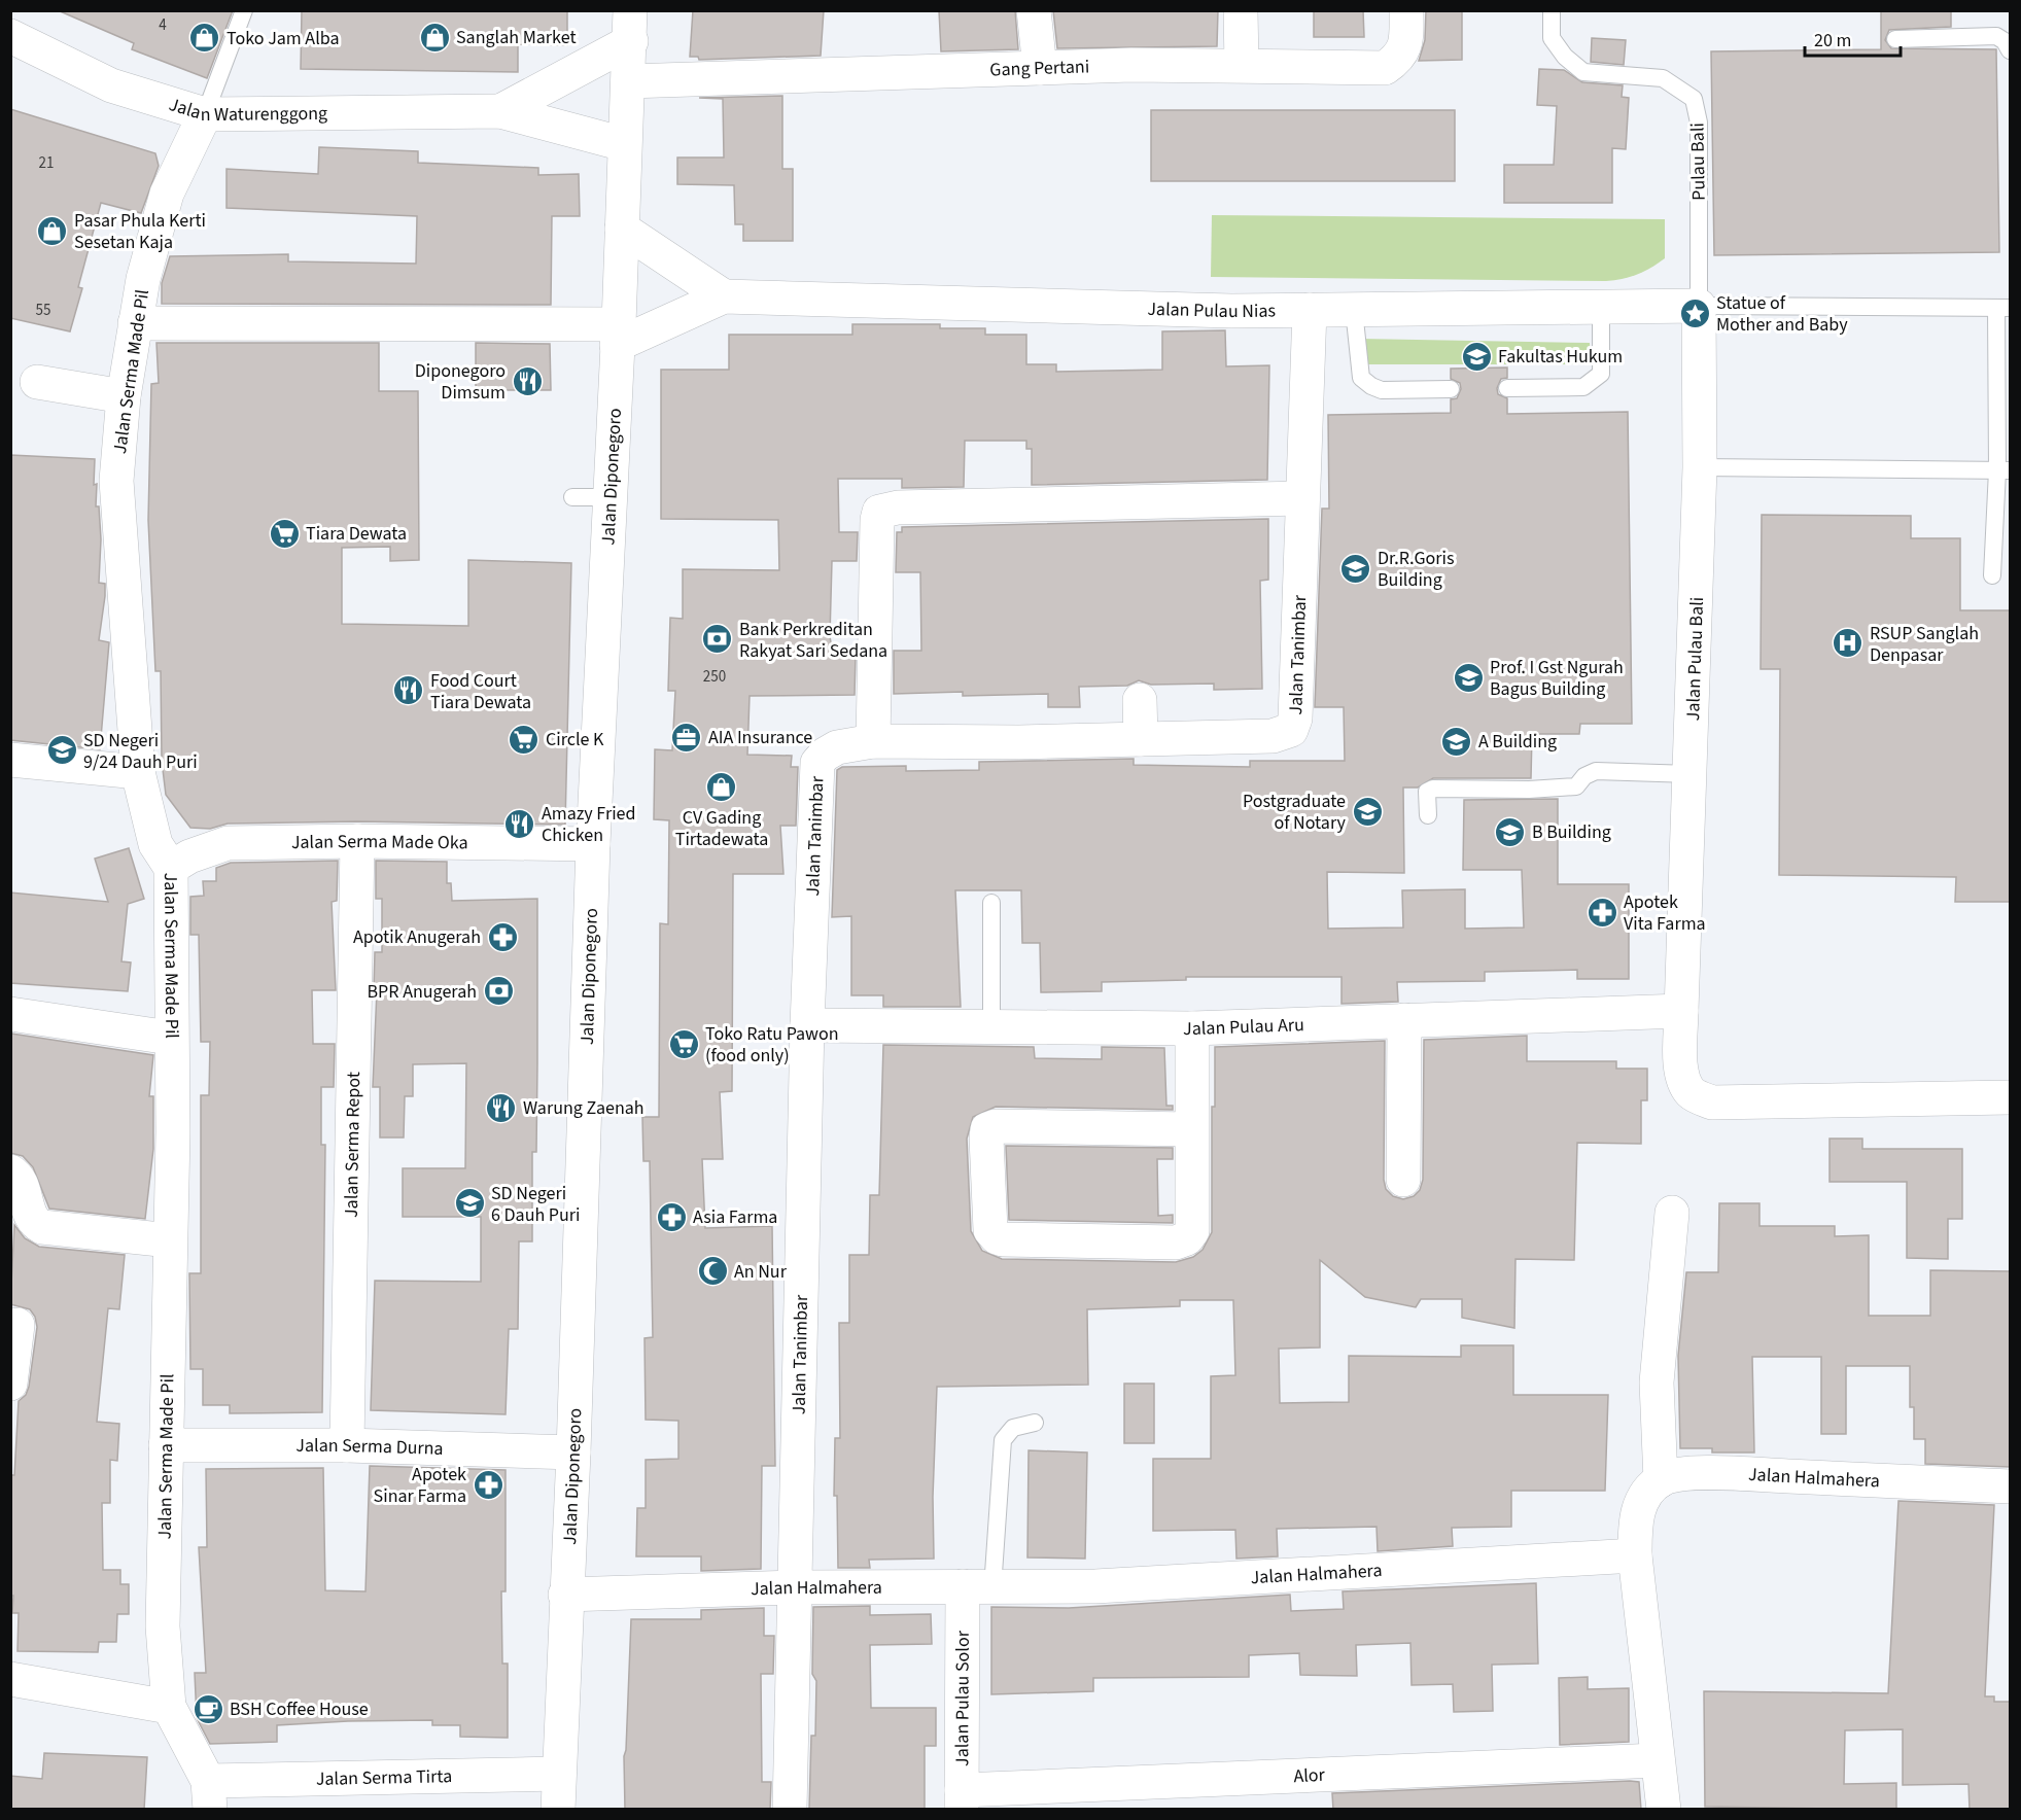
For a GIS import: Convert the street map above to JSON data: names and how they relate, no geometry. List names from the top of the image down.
{
  "streets": {
    "street": [
      "Gang Pertani",
      "Jalan Waturenggong",
      "Jalan Pulau Nias",
      "Jalan Serma Made Pil",
      "Jalan Diponegoro",
      "Jalan Tanimbar",
      "Jalan Pulau Bali",
      "Jalan Serma Made Oka",
      "Jalan Pulau Aru",
      "Jalan Serma Repot",
      "Jalan Serma Durna",
      "Jalan Halmahera",
      "Jalan Pulau Solor",
      "Alor",
      "Jalan Serma Tirta"
    ],
    "lane": ["Pulau Bali"]
  },
  "crossings": [
    ["Gang Pertani", "Jalan Diponegoro"],
    ["Jalan Waturenggong", "Jalan Serma Made Pil"],
    ["Jalan Waturenggong", "Jalan Diponegoro"],
    ["Pulau Bali", "Jalan Pulau Nias"],
    ["Pulau Bali", "Jalan Pulau Bali"],
    ["Jalan Pulau Nias", "Jalan Diponegoro"],
    ["Jalan Pulau Nias", "Jalan Tanimbar"],
    ["Jalan Pulau Nias", "Jalan Pulau Bali"],
    ["Jalan Serma Made Pil", "Jalan Serma Made Oka"],
    ["Jalan Serma Made Pil", "Jalan Serma Durna"],
    ["Jalan Serma Made Pil", "Jalan Serma Tirta"],
    ["Jalan Diponegoro", "Jalan Serma Made Oka"],
    ["Jalan Diponegoro", "Jalan Serma Durna"],
    ["Jalan Diponegoro", "Jalan Halmahera"],
    ["Jalan Diponegoro", "Jalan Serma Tirta"],
    ["Jalan Tanimbar", "Jalan Pulau Aru"],
    ["Jalan Tanimbar", "Jalan Halmahera"],
    ["Jalan Pulau Bali", "Jalan Pulau Aru"],
    ["Jalan Serma Made Oka", "Jalan Serma Repot"],
    ["Jalan Serma Repot", "Jalan Serma Durna"],
    ["Jalan Halmahera", "Jalan Pulau Solor"],
    ["Jalan Pulau Solor", "Alor"]
  ],
  "places": {
    "shop": [
      "Sanglah Market",
      "Toko Jam Alba",
      "Pasar Phula Kerti Sesetan Kaja",
      "CV Gading Tirtadewata"
    ],
    "place": ["Statue of Mother and Baby"],
    "school or university": [
      "Fakultas Hukum",
      "Dr.R.Goris Building",
      "Prof. I Gst Ngurah Bagus Building",
      "A Building",
      "SD Negeri 9/24 Dauh Puri",
      "Postgraduate of Notary",
      "B Building",
      "SD Negeri 6 Dauh Puri"
    ],
    "restaurant": [
      "Diponegoro Dimsum",
      "Food Court Tiara Dewata",
      "Amazy Fried Chicken",
      "Warung Zaenah"
    ],
    "supermarket": ["Tiara Dewata", "Circle K", "Toko Ratu Pawon (food only)"],
    "bank": ["Bank Perkreditan Rakyat Sari Sedana", "BPR Anugerah"],
    "hospital": ["RSUP Sanglah Denpasar"],
    "office": ["AIA Insurance"],
    "pharmacy": [
      "Apotek Vita Farma",
      "Apotik Anugerah",
      "Asia Farma",
      "Apotek Sinar Farma"
    ],
    "mosque": ["An Nur"],
    "cafe": ["BSH Coffee House"]
  },
  "house_numbers": [
    "4",
    "21",
    "55",
    "250"
  ],
  "scale_bar": "20 m"
}
